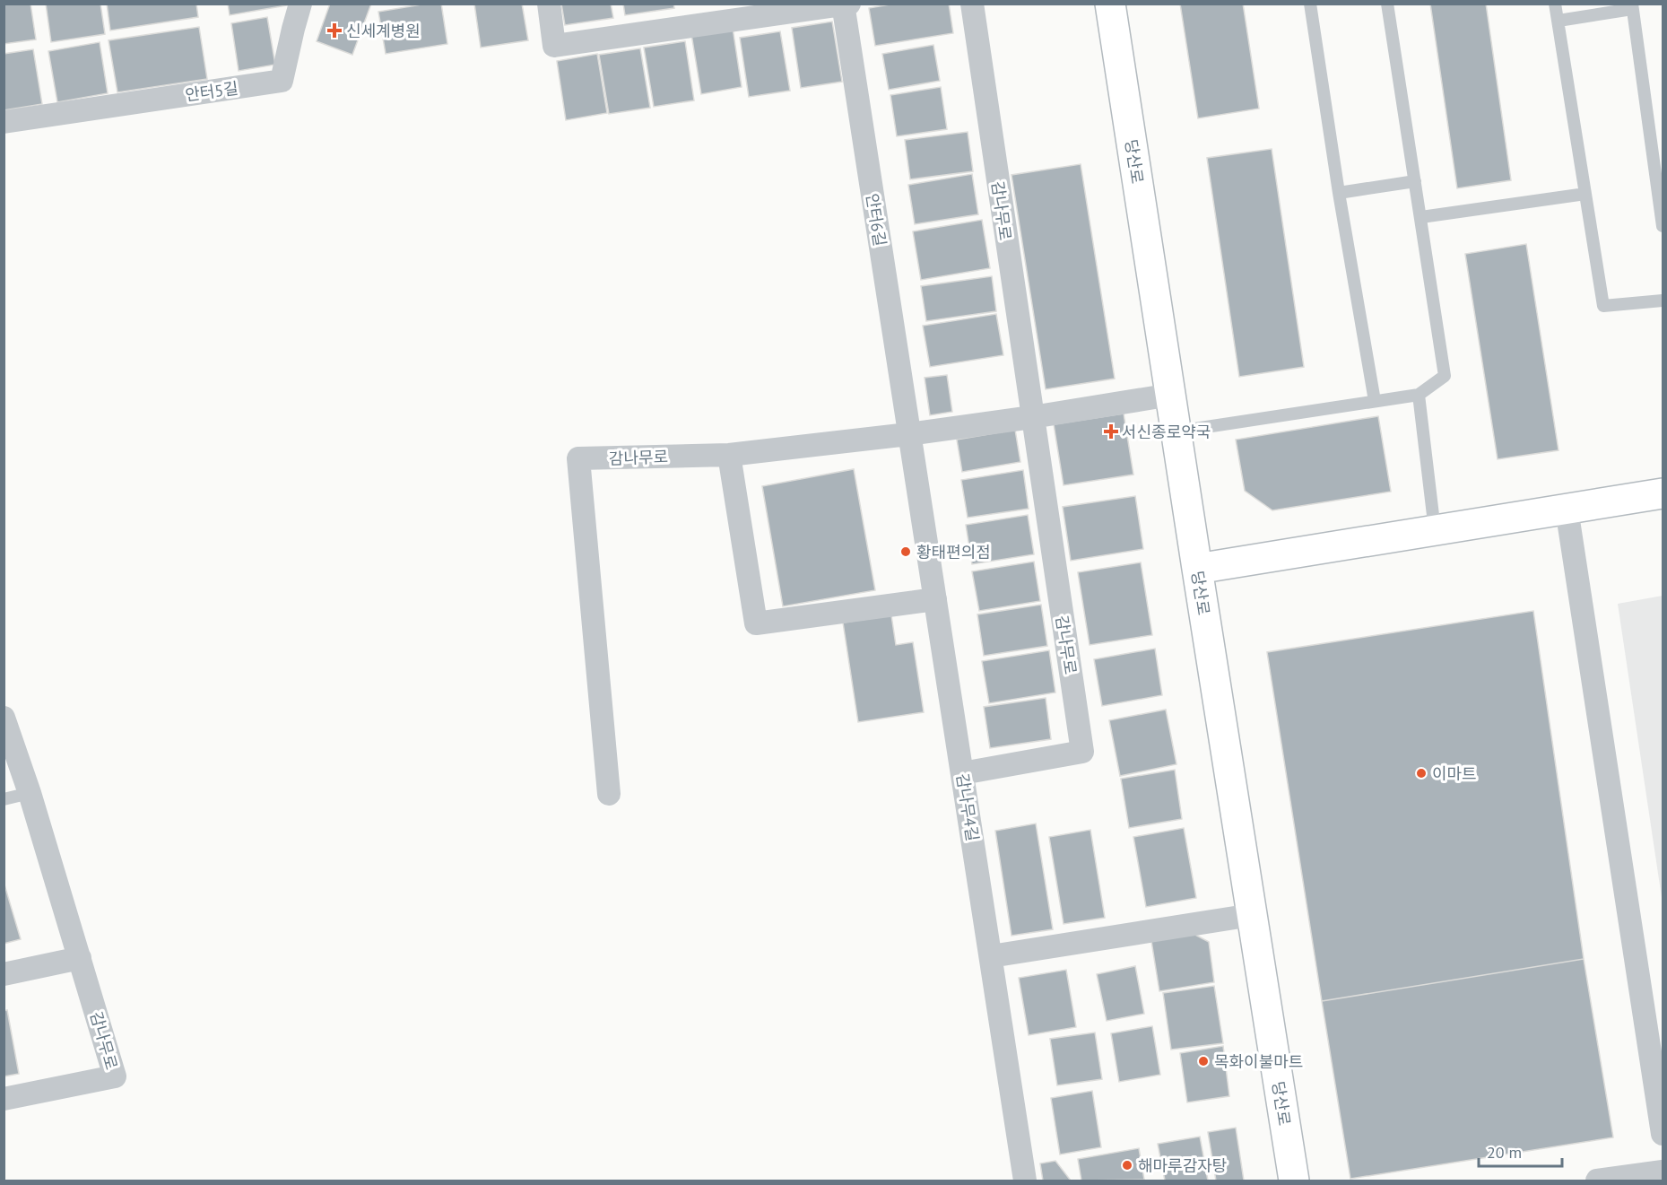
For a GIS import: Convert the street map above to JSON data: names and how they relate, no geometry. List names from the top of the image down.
{
  "streets": {
    "street": [
      "안터5길",
      "당산로",
      "감나무로",
      "안터6길",
      "감나무4길"
    ]
  },
  "crossings": [
    ["당산로", "감나무로"],
    ["감나무로", "안터6길"],
    ["감나무로", "감나무4길"],
    ["안터6길", "감나무4길"]
  ],
  "places": {
    "health": ["신세계병원", "서신종로약국"],
    "other": [
      "황태편의점",
      "이마트",
      "목화이불마트",
      "해마루감자탕"
    ]
  },
  "scale_bar": "20 m"
}
